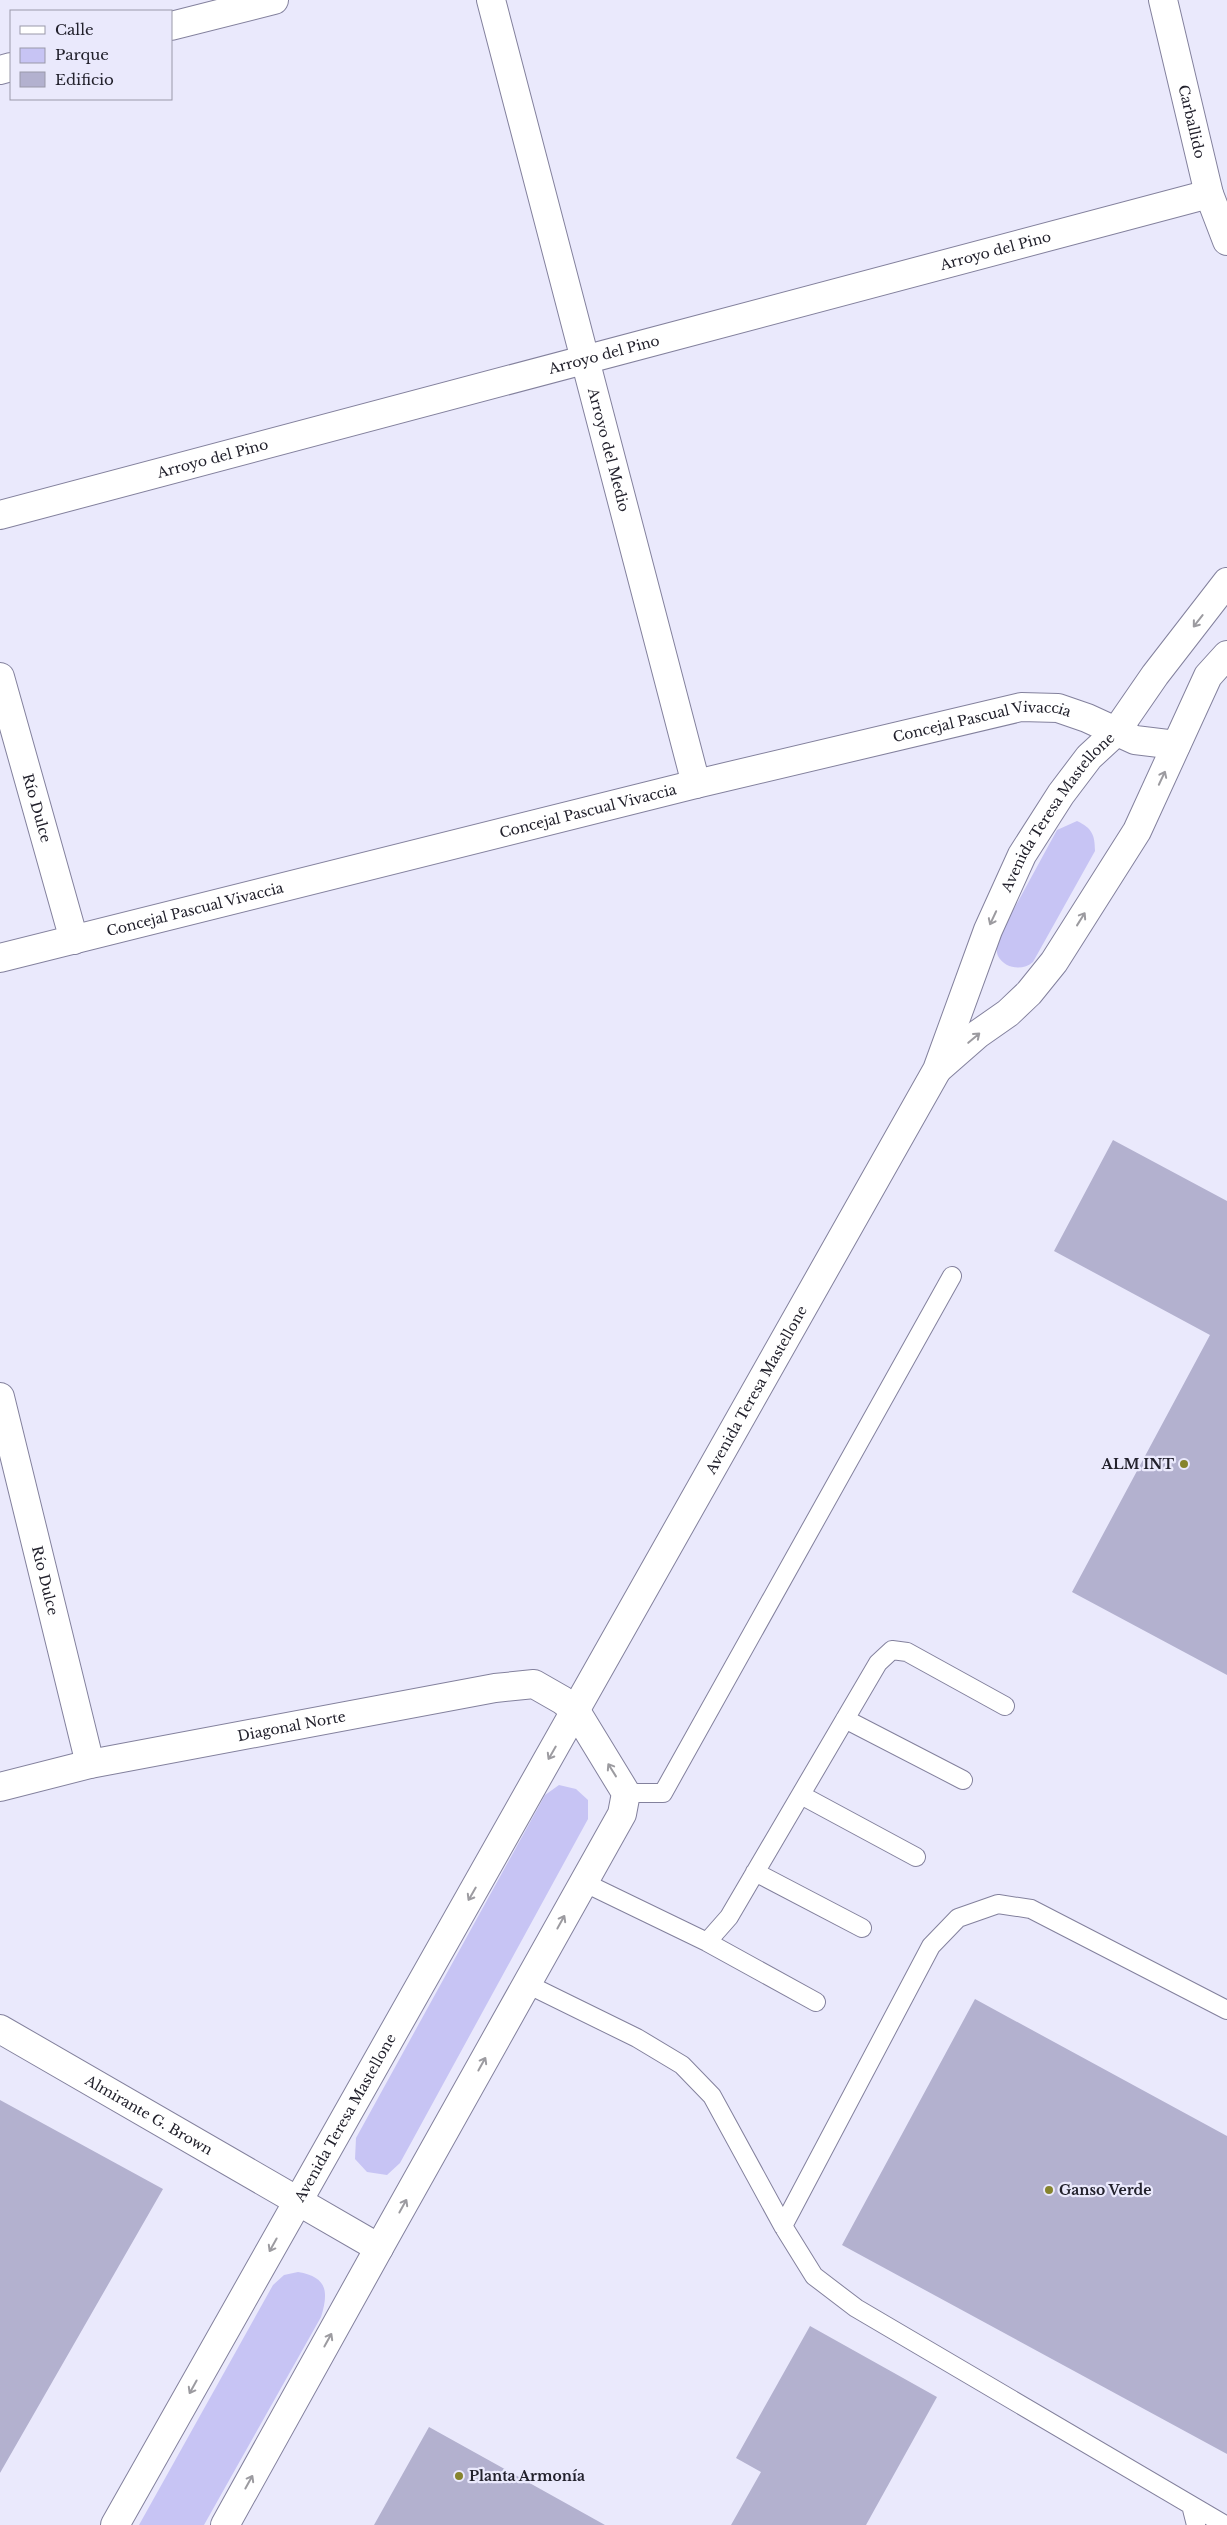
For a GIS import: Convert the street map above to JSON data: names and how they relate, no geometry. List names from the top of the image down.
{
  "streets": {
    "street": [
      "Carballido",
      "Arroyo del Pino",
      "Arroyo del Medio",
      "Concejal Pascual Vivaccia",
      "Río Dulce",
      "Avenida Teresa Mastellone",
      "Diagonal Norte",
      "Almirante G. Brown"
    ]
  },
  "crossings": [
    ["Carballido", "Arroyo del Pino"],
    ["Arroyo del Pino", "Arroyo del Medio"],
    ["Arroyo del Medio", "Concejal Pascual Vivaccia"],
    ["Concejal Pascual Vivaccia", "Río Dulce"],
    ["Concejal Pascual Vivaccia", "Avenida Teresa Mastellone"],
    ["Río Dulce", "Diagonal Norte"],
    ["Avenida Teresa Mastellone", "Diagonal Norte"],
    ["Avenida Teresa Mastellone", "Almirante G. Brown"]
  ],
  "places": ["ALM INT", "Ganso Verde", "Planta Armonía"],
  "legend": ["Calle", "Parque", "Edificio"]
}
